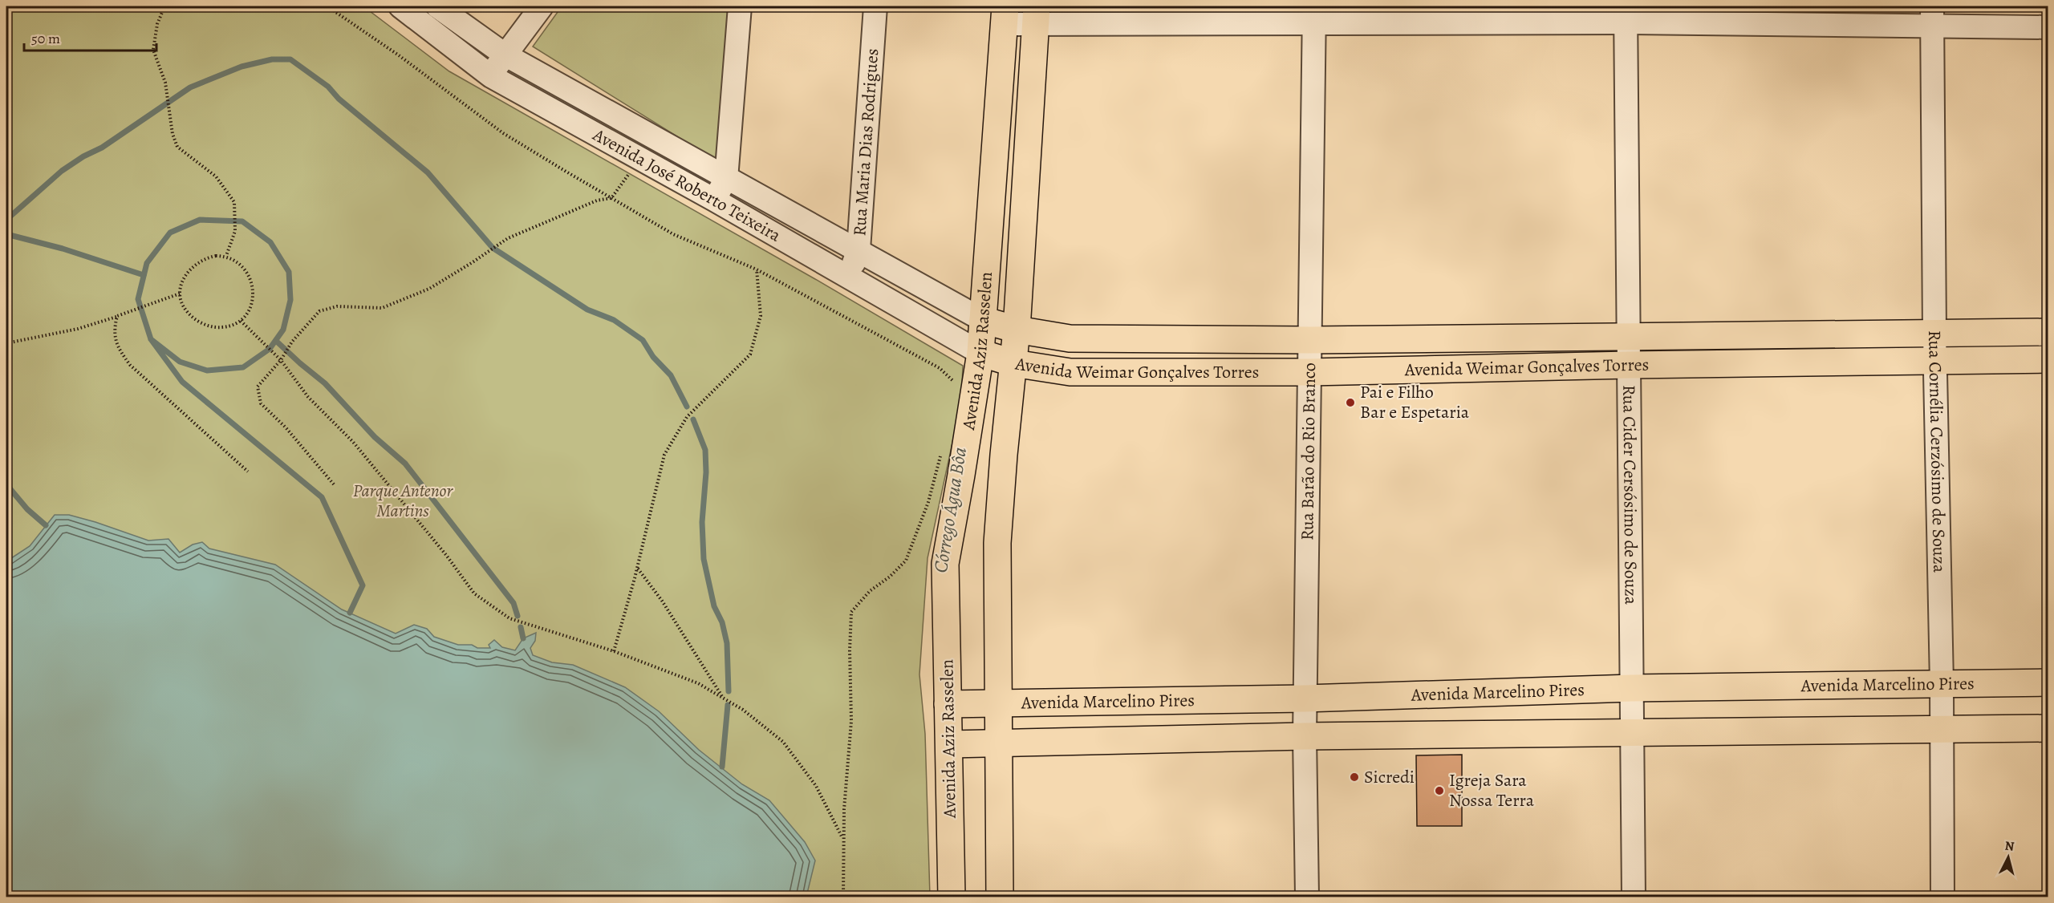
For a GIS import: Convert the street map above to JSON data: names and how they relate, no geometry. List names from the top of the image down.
{
  "streets": {
    "main road": [
      "Avenida José Roberto Teixeira",
      "Avenida Aziz Rasselen",
      "Avenida Weimar Gonçalves Torres",
      "Avenida Marcelino Pires"
    ],
    "street": [
      "Rua Maria Dias Rodrigues",
      "Rua Barão do Rio Branco",
      "Rua Cornélia Cerzósimo de Souza",
      "Rua Cider Cersósimo de Souza"
    ]
  },
  "crossings": [
    ["Rua Maria Dias Rodrigues", "Avenida José Roberto Teixeira"],
    ["Avenida José Roberto Teixeira", "Avenida Aziz Rasselen"],
    ["Avenida José Roberto Teixeira", "Avenida Weimar Gonçalves Torres"],
    ["Avenida Aziz Rasselen", "Avenida Weimar Gonçalves Torres"],
    ["Avenida Aziz Rasselen", "Avenida Marcelino Pires"],
    ["Avenida Weimar Gonçalves Torres", "Rua Barão do Rio Branco"],
    ["Avenida Weimar Gonçalves Torres", "Rua Cornélia Cerzósimo de Souza"],
    ["Avenida Weimar Gonçalves Torres", "Rua Cider Cersósimo de Souza"],
    ["Rua Barão do Rio Branco", "Avenida Marcelino Pires"],
    ["Rua Cornélia Cerzósimo de Souza", "Avenida Marcelino Pires"],
    ["Rua Cider Cersósimo de Souza", "Avenida Marcelino Pires"]
  ],
  "water": ["Córrego Água Bôa"],
  "parks": ["Parque Antenor Martins"],
  "places": ["Pai e Filho Bar e Espetaria", "Sicredi", "Igreja Sara Nossa Terra"],
  "scale_bar": "50 m",
  "north": "top"
}
